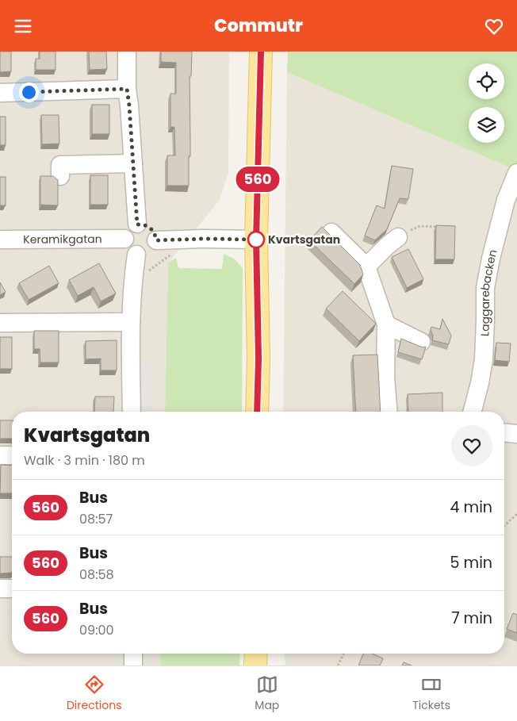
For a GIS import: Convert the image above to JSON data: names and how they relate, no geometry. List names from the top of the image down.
{
  "streets": {
    "street": ["Keramikgatan", "Laggarebacken"]
  },
  "places": ["Kvartsgatan"],
  "lines": ["bus line 560"],
  "page": {
    "header": "Commutr",
    "on_map": "560",
    "heading": ["Kvartsgatan", "Walk · 3 min · 180 m"],
    "list": [
      {
        "mark": "560",
        "name": "Bus",
        "note": "08:57",
        "value": "4 min"
      },
      {
        "mark": "560",
        "name": "Bus",
        "note": "08:58",
        "value": "5 min"
      },
      {
        "mark": "560",
        "name": "Bus",
        "note": "09:00",
        "value": "7 min"
      }
    ],
    "tabs": ["Directions", "Map", "Tickets"]
  }
}
